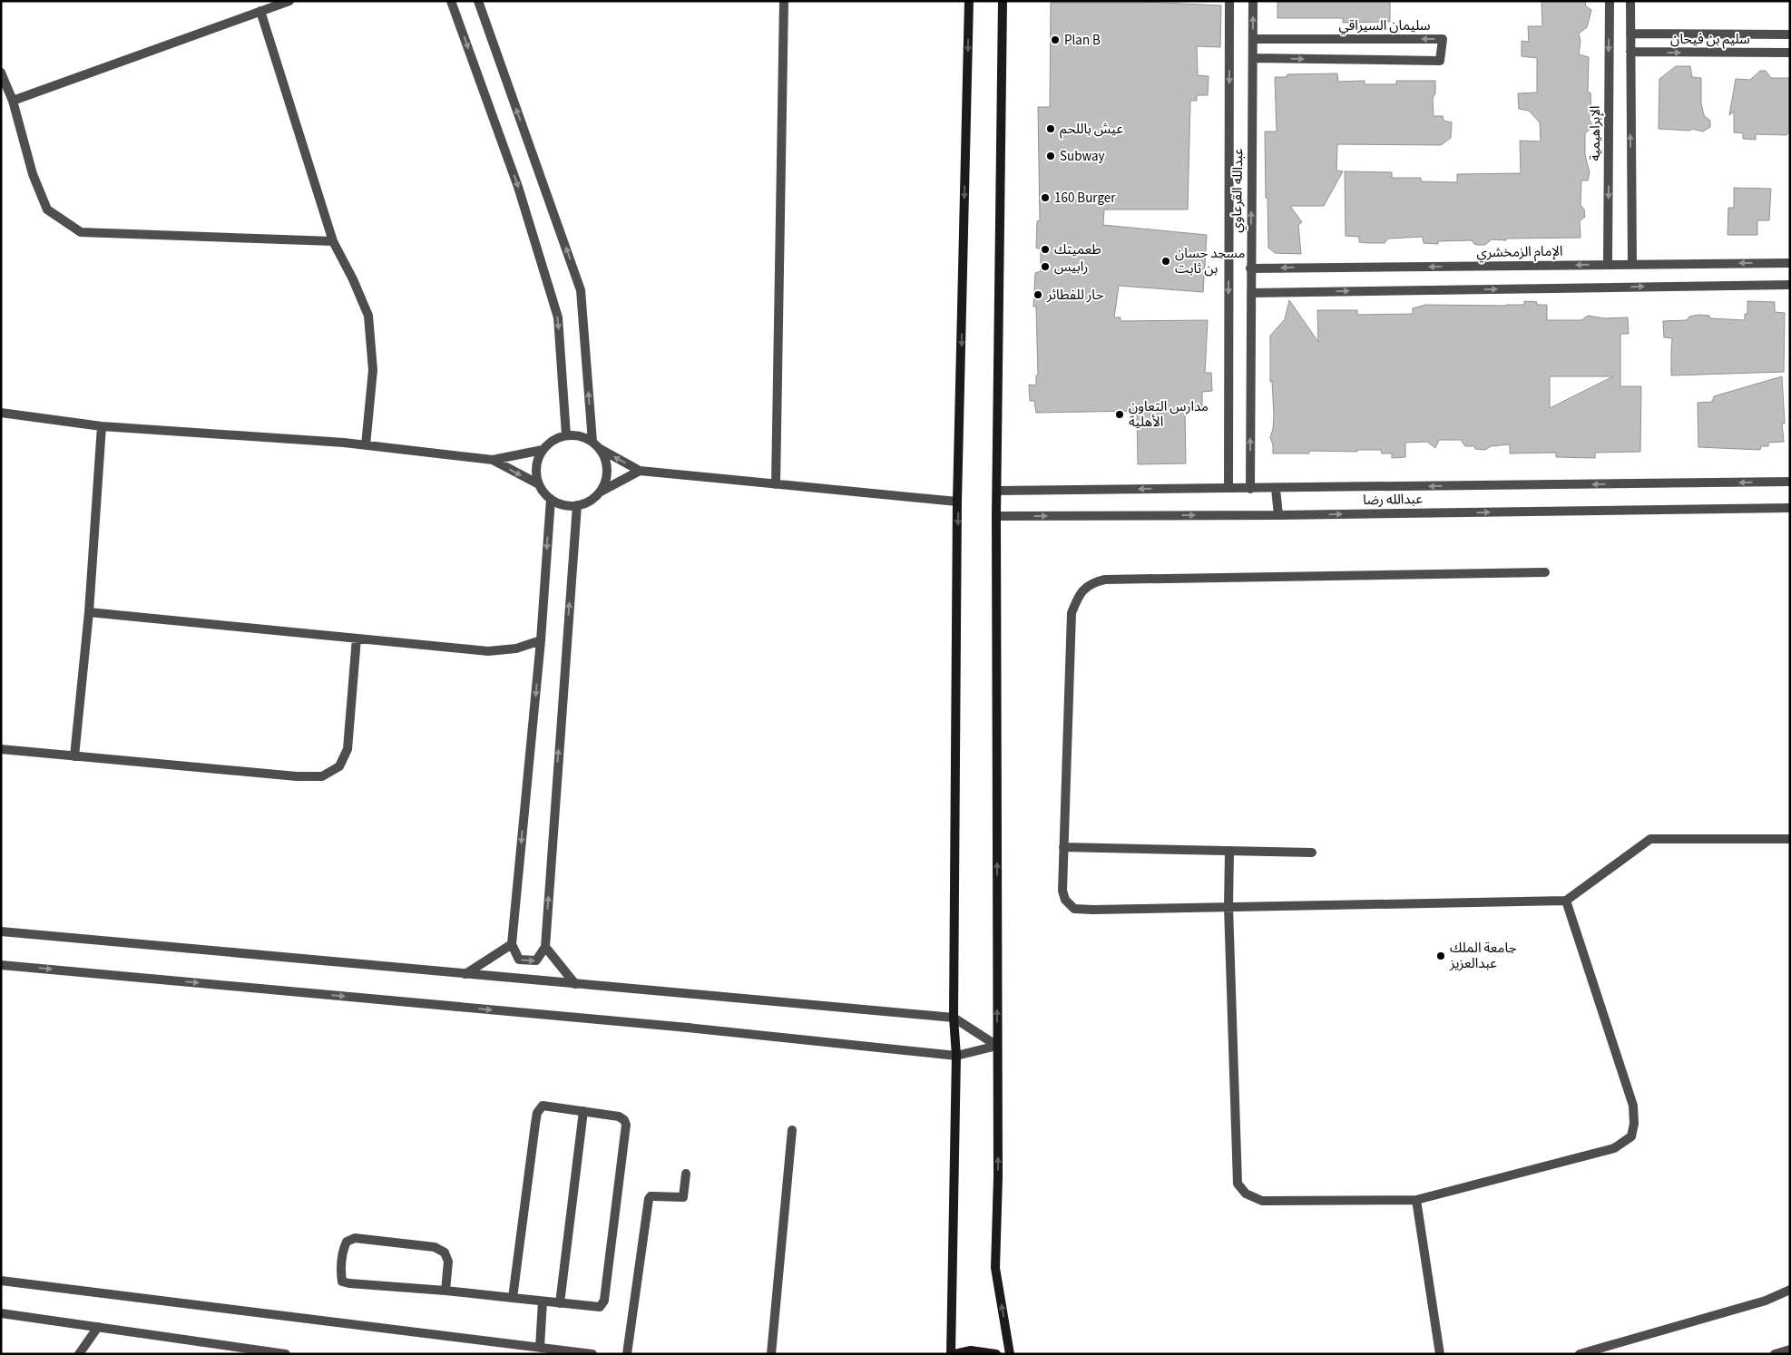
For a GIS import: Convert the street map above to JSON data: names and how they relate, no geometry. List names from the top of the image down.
{
  "streets": {
    "street": [
      "سليمان السيراقي",
      "سليم بن فيحان",
      "الإبراهيمية",
      "عبدالله القرعاوي",
      "الإمام الزمخشري",
      "عبدالله رضا"
    ]
  },
  "crossings": [
    ["سليمان السيراقي", "عبدالله القرعاوي"],
    ["الإبراهيمية", "الإمام الزمخشري"],
    ["عبدالله القرعاوي", "الإمام الزمخشري"],
    ["عبدالله القرعاوي", "عبدالله رضا"]
  ],
  "places": [
    "Plan B",
    "عيش باللحم",
    "Subway",
    "160 Burger",
    "طعميتك",
    "مسجد حسان بن ثابت",
    "رابيس",
    "حار للفطائر",
    "مدارس التعاون الأهلية",
    "جامعة الملك عبدالعزيز"
  ]
}
